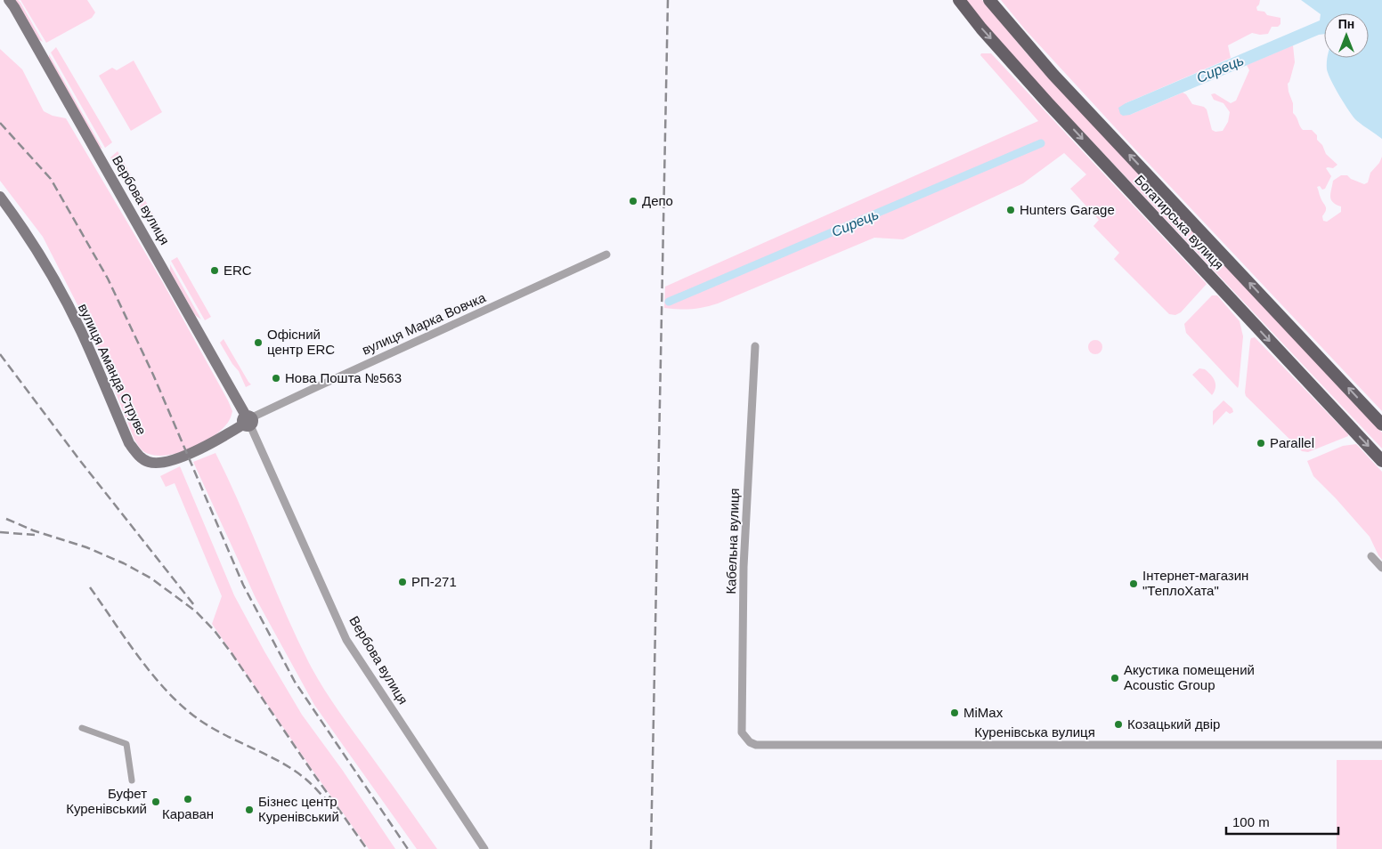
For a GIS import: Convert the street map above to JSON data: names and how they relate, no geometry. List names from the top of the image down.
{
  "streets": {
    "main road": ["Вербова вулиця", "Богатирська вулиця", "вулиця Аманда Струве"],
    "street": ["вулиця Марка Вовчка", "Кабельна вулиця", "Куренівська вулиця"]
  },
  "crossings": [
    ["Вербова вулиця", "вулиця Марка Вовчка"],
    ["Вербова вулиця", "вулиця Аманда Струве"],
    ["вулиця Марка Вовчка", "вулиця Аманда Струве"],
    ["Кабельна вулиця", "Куренівська вулиця"]
  ],
  "water": ["Сирець"],
  "places": [
    "Депо",
    "Hunters Garage",
    "ERC",
    "Офісний центр ERC",
    "Нова Пошта №563",
    "Parallel",
    "РП-271",
    "Інтернет-магазин \"ТеплоХата\"",
    "Акустика помещений Acoustic Group",
    "MiMax",
    "Козацький двір",
    "Караван",
    "Буфет Куренівський",
    "Бізнес центр Куренівський"
  ],
  "scale_bar": "100 m",
  "north": "top"
}
